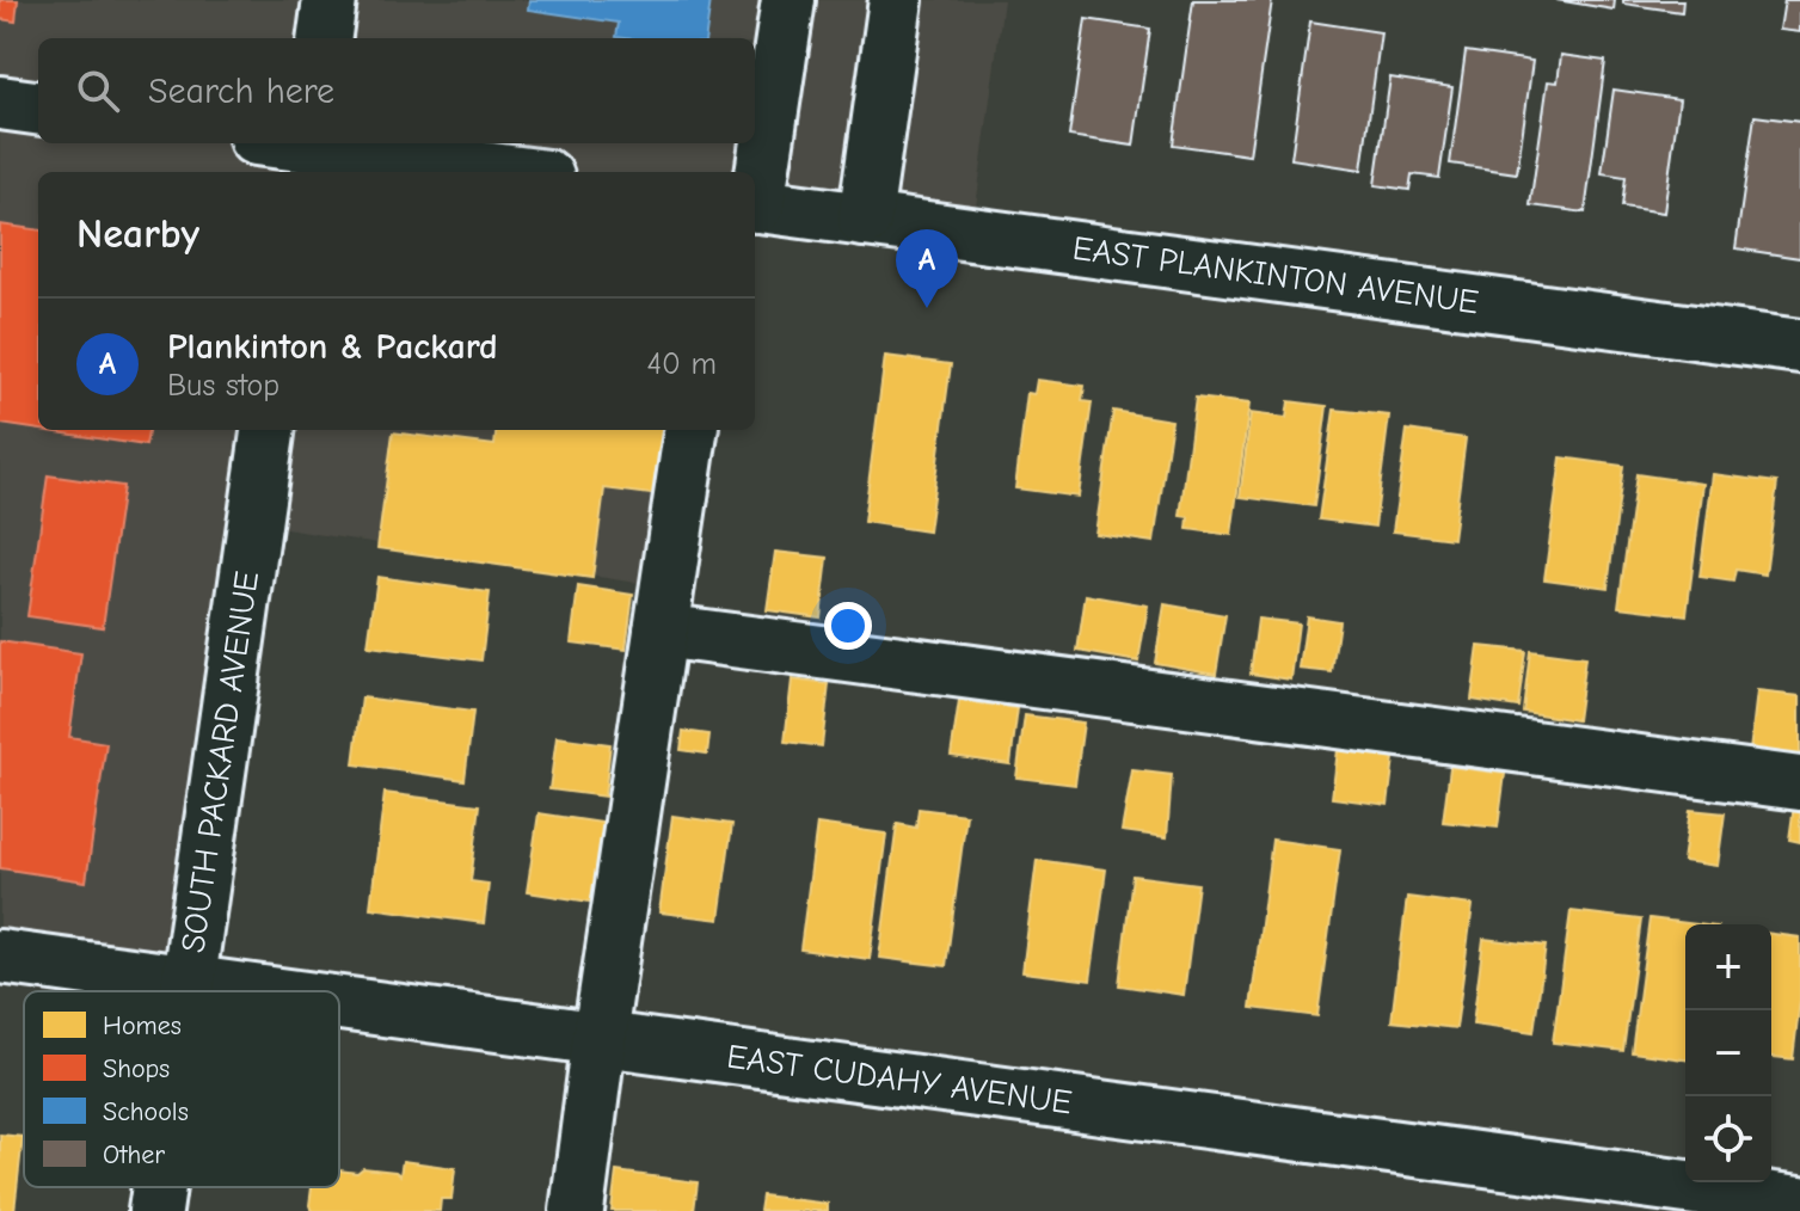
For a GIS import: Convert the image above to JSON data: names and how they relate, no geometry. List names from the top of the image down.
{
  "streets": {
    "street": ["EAST PLANKINTON AVENUE", "SOUTH PACKARD AVENUE", "EAST CUDAHY AVENUE"]
  },
  "crossings": [
    ["SOUTH PACKARD AVENUE", "EAST CUDAHY AVENUE"]
  ],
  "legend": [
    "Homes",
    "Shops",
    "Schools",
    "Other"
  ],
  "page": {
    "search": "Search here",
    "heading": "Nearby",
    "pins": "A",
    "list": [
      {
        "mark": "A",
        "name": "Plankinton & Packard",
        "note": "Bus stop",
        "value": "40 m"
      }
    ],
    "map_buttons": ["+", "−"]
  }
}
